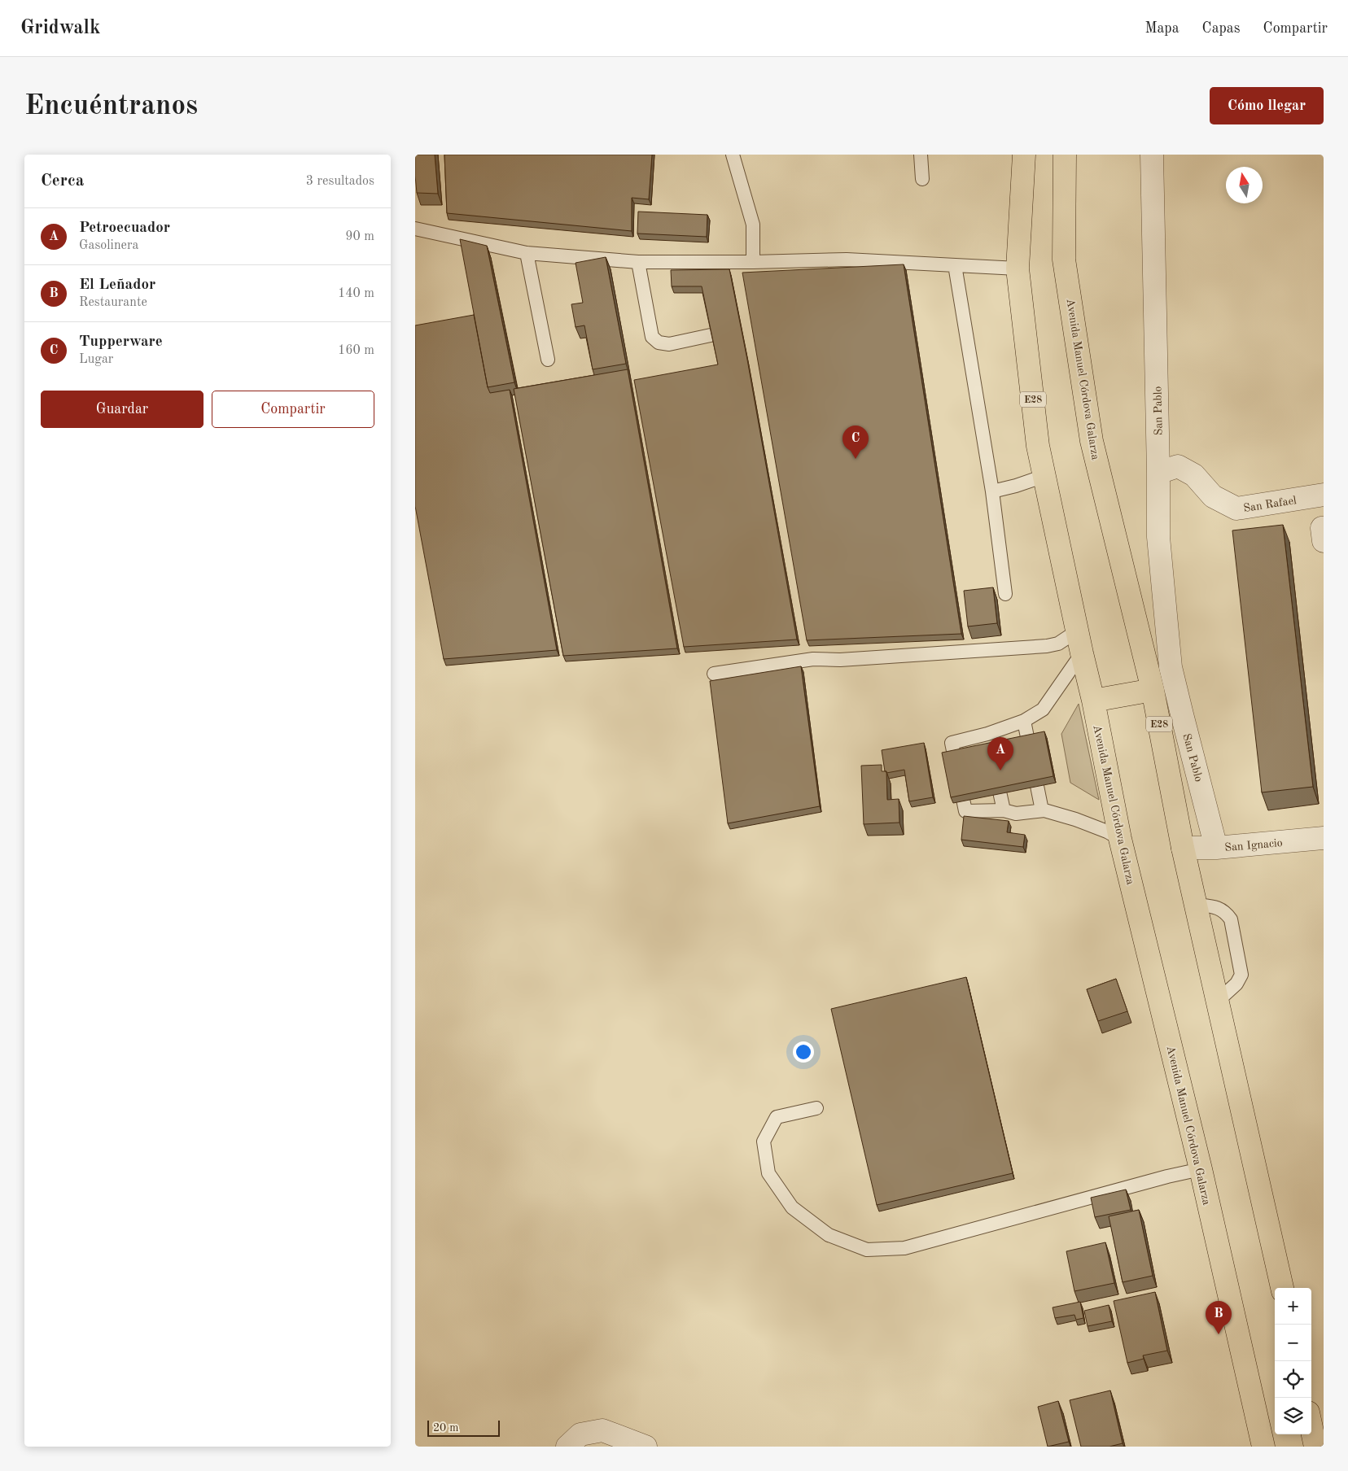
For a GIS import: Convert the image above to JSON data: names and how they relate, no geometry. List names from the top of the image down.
{
  "streets": {
    "main road": ["Avenida Manuel Córdova Galarza", "E28"],
    "street": ["San Pablo", "San Rafael", "San Ignacio"]
  },
  "crossings": [
    ["Avenida Manuel Córdova Galarza", "San Ignacio"],
    ["San Pablo", "San Rafael"],
    ["San Pablo", "San Ignacio"]
  ],
  "scale_bar": "20 m",
  "north": "top",
  "page": {
    "header": "Gridwalk",
    "nav": ["Mapa", "Capas", "Compartir"],
    "buttons": [
      "Cómo llegar",
      ["Guardar", "Compartir"]
    ],
    "title": "Encuéntranos",
    "heading": ["Cerca", "3 resultados"],
    "list": [
      {
        "mark": "A",
        "name": "Petroecuador",
        "note": "Gasolinera",
        "value": "90 m"
      },
      {
        "mark": "B",
        "name": "El Leñador",
        "note": "Restaurante",
        "value": "140 m"
      },
      {
        "mark": "C",
        "name": "Tupperware",
        "note": "Lugar",
        "value": "160 m"
      }
    ],
    "pins": ["C", "A", "B"],
    "map_buttons": ["+", "−"],
    "scale": "20 m"
  }
}
